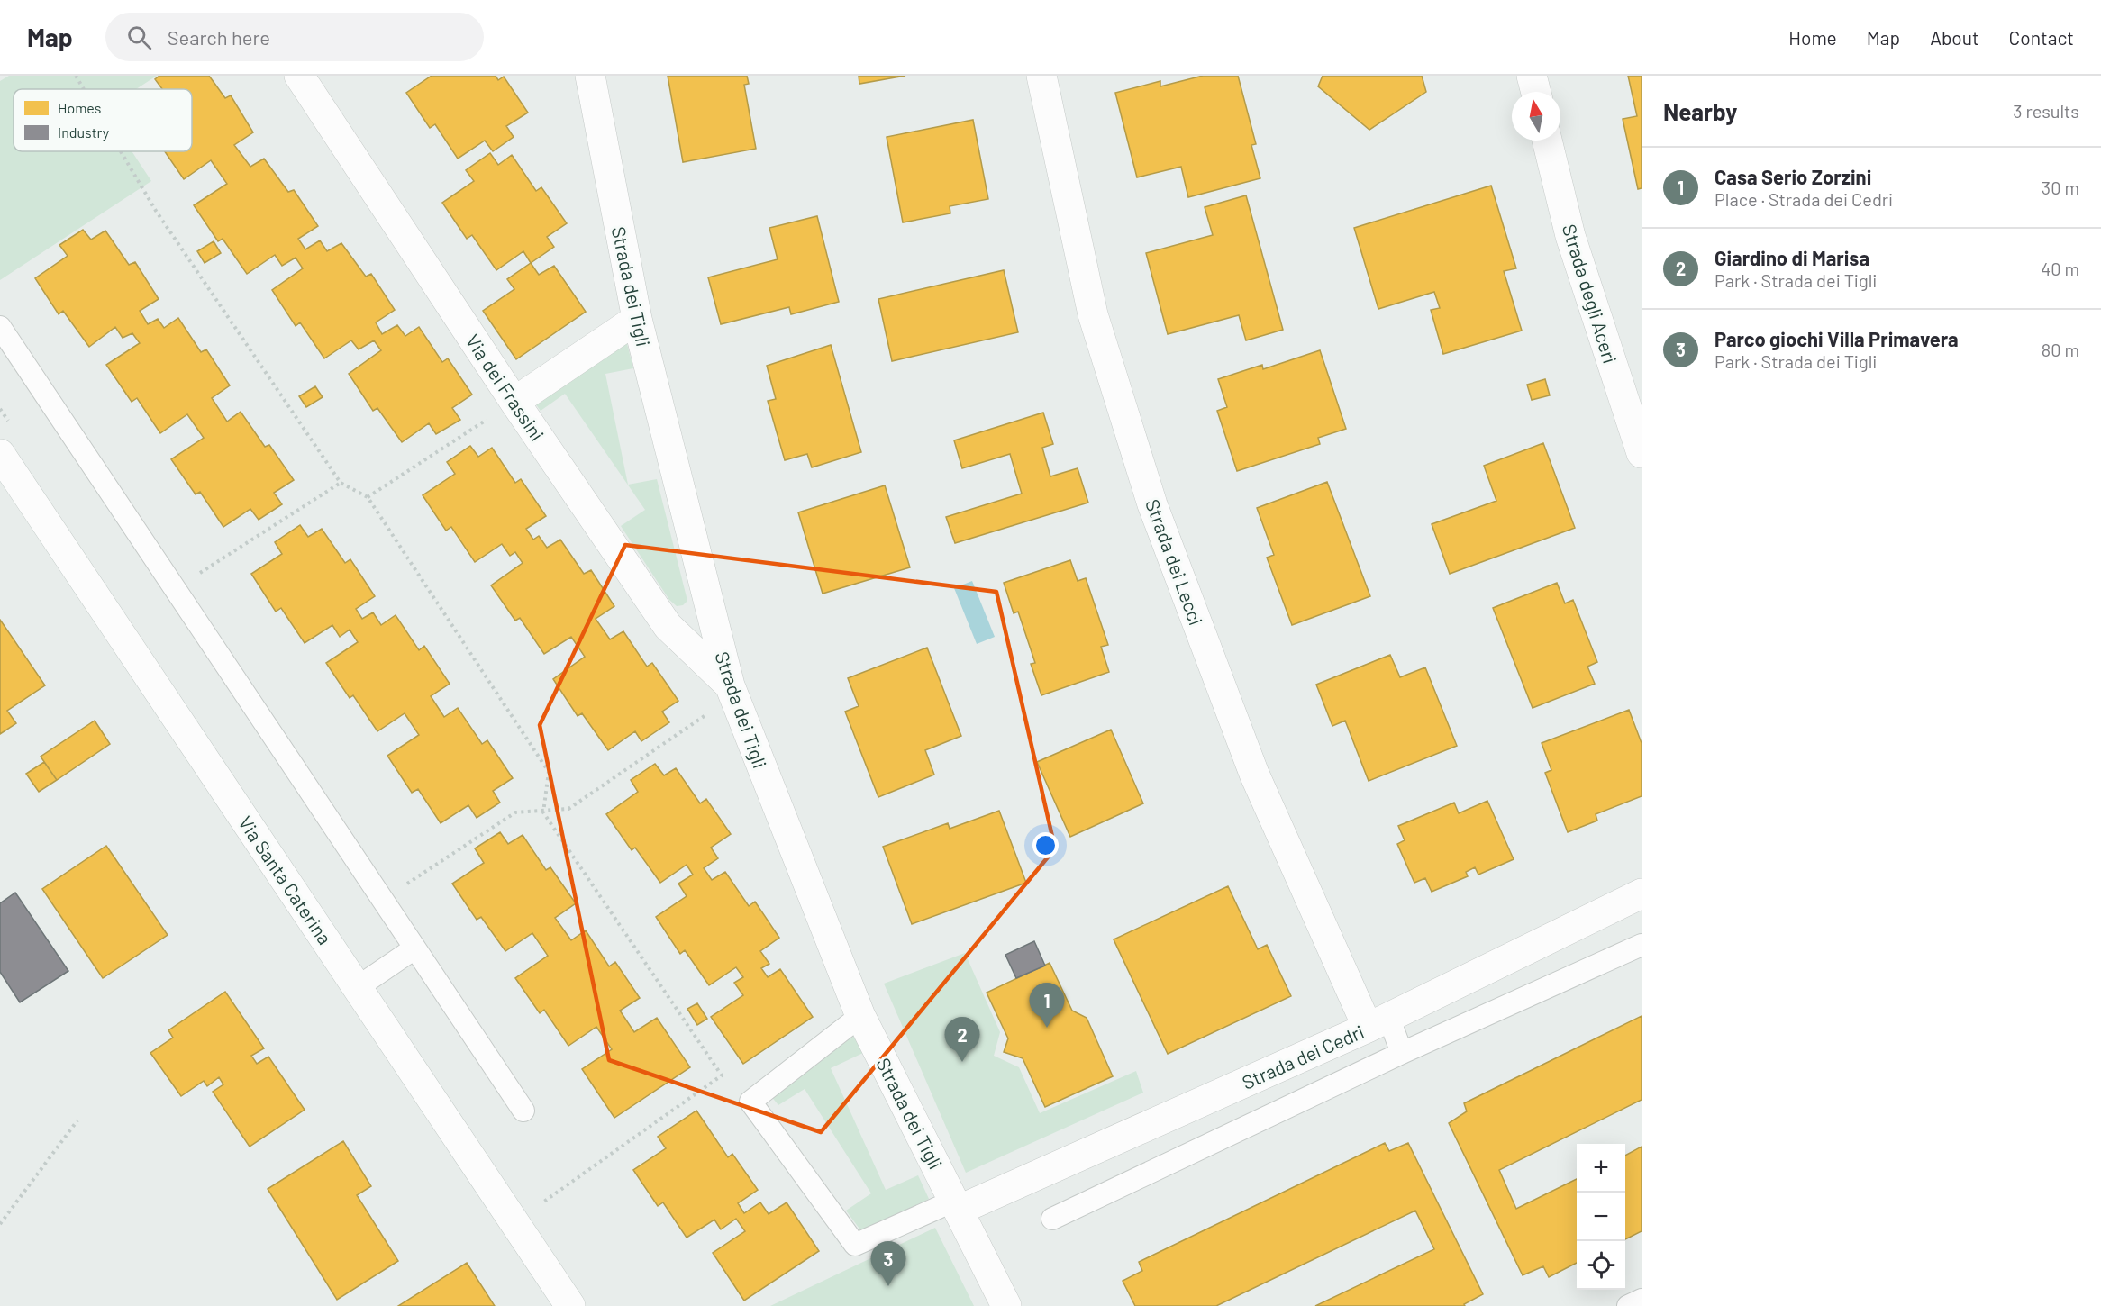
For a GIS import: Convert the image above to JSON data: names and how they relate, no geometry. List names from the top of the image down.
{
  "streets": {
    "street": [
      "Strada dei Tigli",
      "Strada degli Aceri",
      "Via dei Frassini",
      "Strada dei Lecci",
      "Via Santa Caterina",
      "Strada dei Cedri"
    ]
  },
  "crossings": [
    ["Strada dei Tigli", "Via dei Frassini"],
    ["Strada dei Tigli", "Strada dei Cedri"],
    ["Strada dei Lecci", "Strada dei Cedri"]
  ],
  "legend": ["Homes", "Industry"],
  "north": "top",
  "page": {
    "header": "Map",
    "search": "Search here",
    "nav": [
      "Home",
      "Map",
      "About",
      "Contact"
    ],
    "heading": ["Nearby", "3 results"],
    "list": [
      {
        "mark": "1",
        "name": "Casa Serio Zorzini",
        "note": "Place · Strada dei Cedri",
        "value": "30 m"
      },
      {
        "mark": "2",
        "name": "Giardino di Marisa",
        "note": "Park · Strada dei Tigli",
        "value": "40 m"
      },
      {
        "mark": "3",
        "name": "Parco giochi Villa Primavera",
        "note": "Park · Strada dei Tigli",
        "value": "80 m"
      }
    ],
    "pins": ["1", "2", "3"],
    "map_buttons": ["+", "−"]
  }
}
